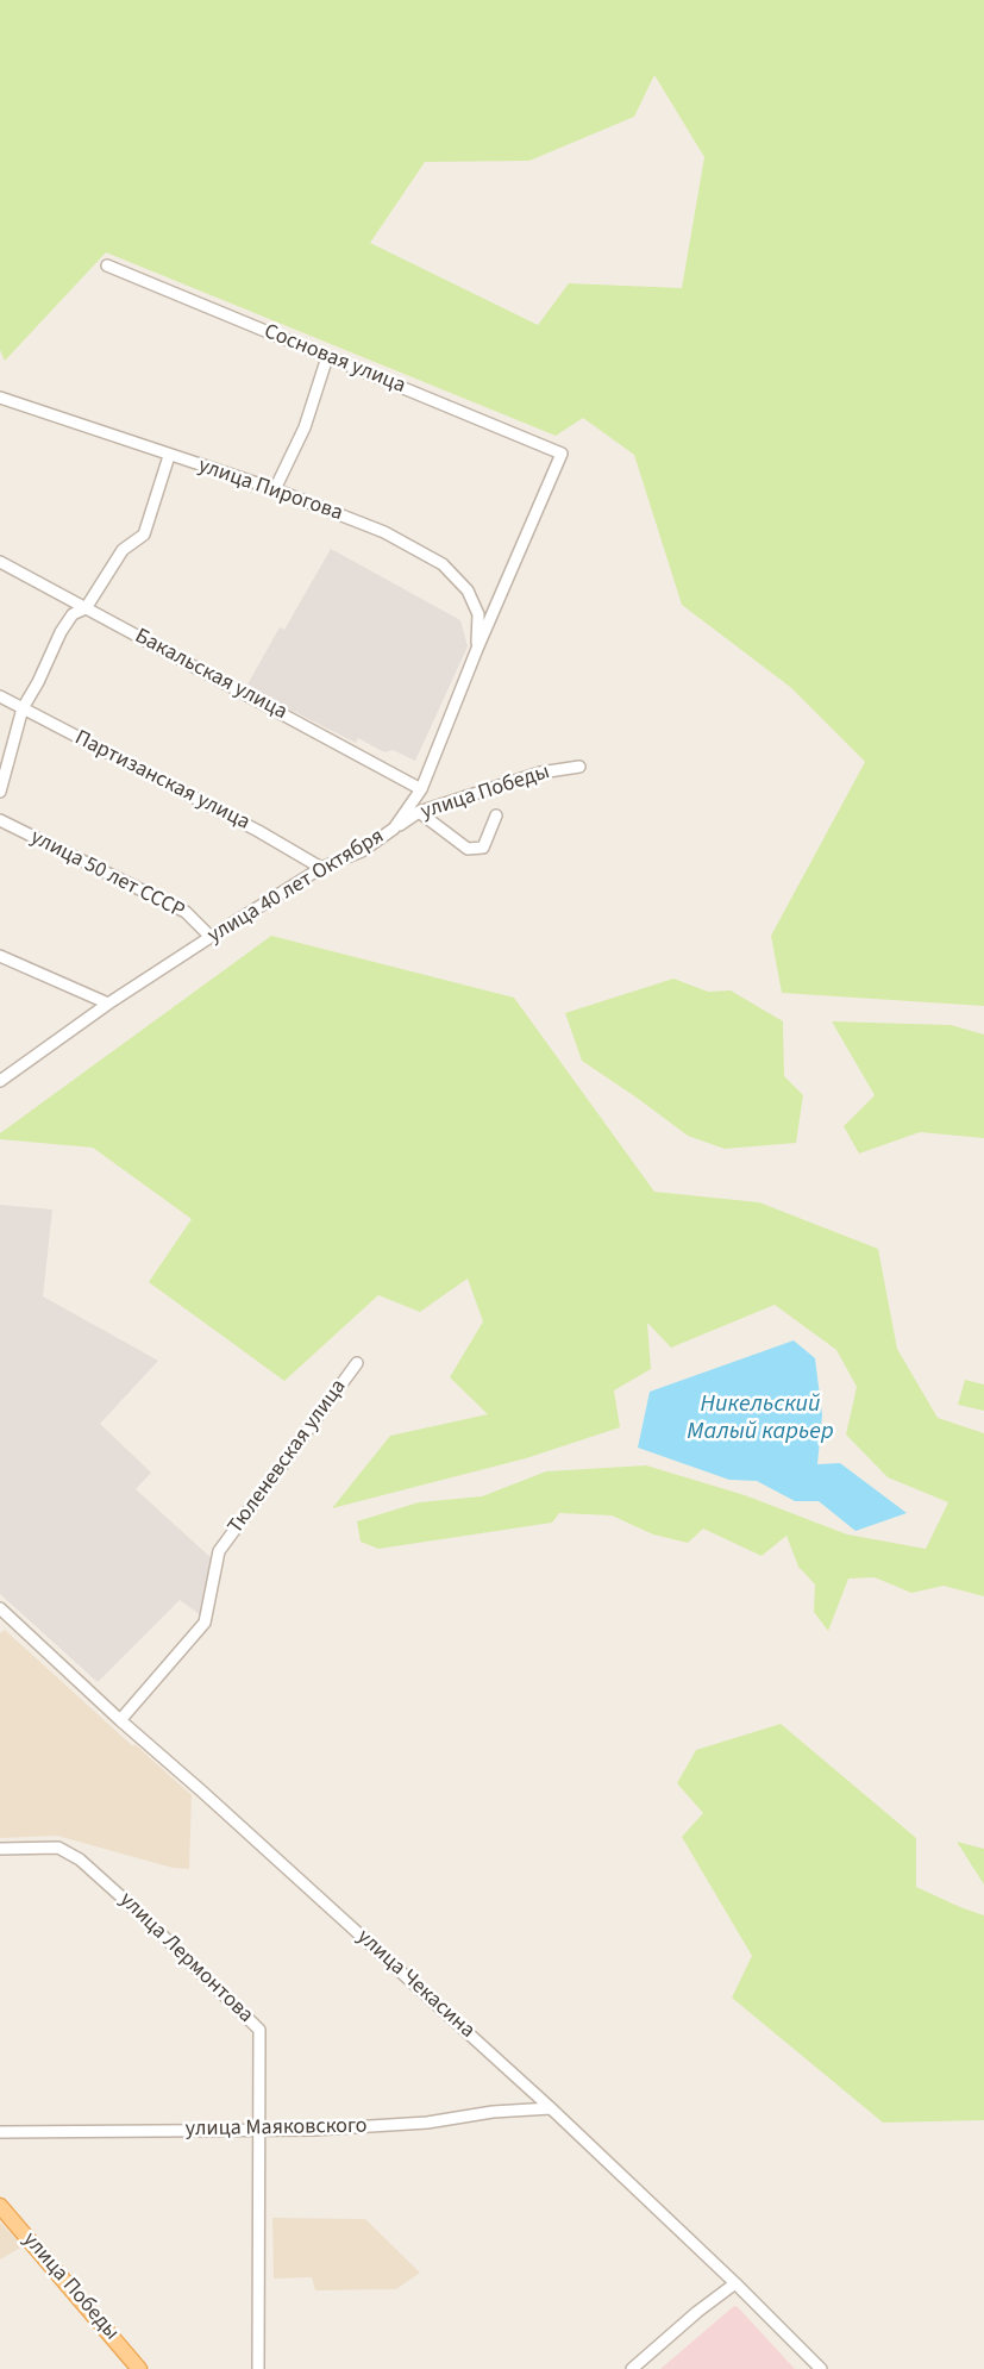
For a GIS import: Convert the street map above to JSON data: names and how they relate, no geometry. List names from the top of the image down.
{
  "streets": {
    "main road": ["улица Победы"],
    "street": [
      "Сосновая улица",
      "улица Пирогова",
      "Бакальская улица",
      "Партизанская улица",
      "улица 50 лет СССР",
      "улица 40 лет Октября",
      "Тюленевская улица",
      "улица Лермонтова",
      "улица Чекасина",
      "улица Маяковского"
    ]
  },
  "crossings": [
    ["Сосновая улица", "улица 40 лет Октября"],
    ["улица Пирогова", "улица 40 лет Октября"],
    ["Бакальская улица", "улица 40 лет Октября"],
    ["Партизанская улица", "улица 40 лет Октября"],
    ["улица Победы", "улица 40 лет Октября"],
    ["улица 50 лет СССР", "улица 40 лет Октября"],
    ["Тюленевская улица", "улица Чекасина"],
    ["улица Лермонтова", "улица Маяковского"],
    ["улица Чекасина", "улица Маяковского"]
  ],
  "water": ["Никельский Малый карьер"]
}
